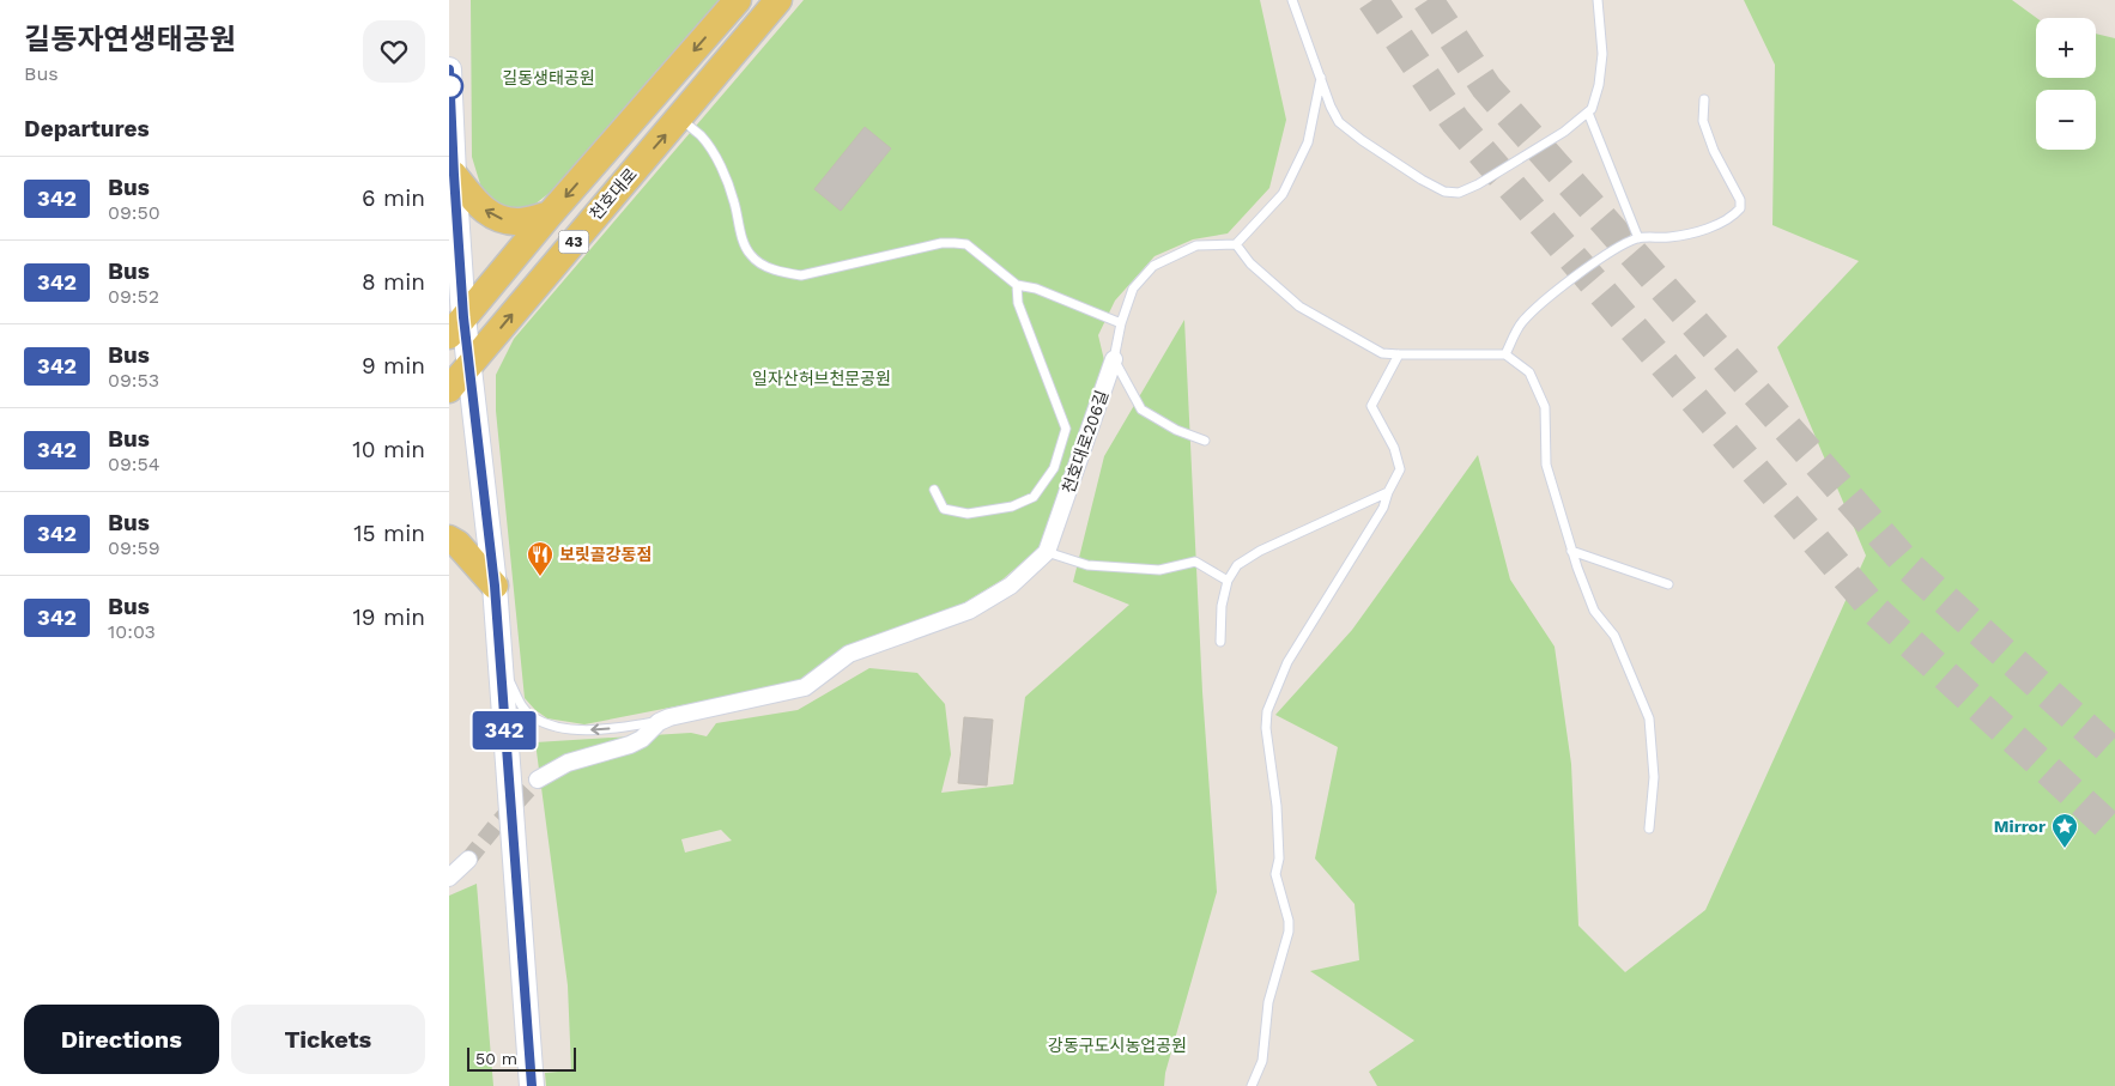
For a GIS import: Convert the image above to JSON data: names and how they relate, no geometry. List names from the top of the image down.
{
  "streets": {
    "main road": ["천호대로", "43"],
    "street": ["천호대로206길"]
  },
  "parks": ["길동생태공원", "일자산허브천문공원", "강동구도시농업공원"],
  "places": {
    "restaurant": ["보릿골강동점"],
    "place": ["Mirror"]
  },
  "lines": ["bus line 342"],
  "scale_bar": "50 m",
  "page": {
    "heading": [
      ["길동자연생태공원", "Bus"],
      "Departures"
    ],
    "on_map": "342",
    "map_buttons": ["+", "−"],
    "list": [
      {
        "mark": "342",
        "name": "Bus",
        "note": "09:50",
        "value": "6 min"
      },
      {
        "mark": "342",
        "name": "Bus",
        "note": "09:52",
        "value": "8 min"
      },
      {
        "mark": "342",
        "name": "Bus",
        "note": "09:53",
        "value": "9 min"
      },
      {
        "mark": "342",
        "name": "Bus",
        "note": "09:54",
        "value": "10 min"
      },
      {
        "mark": "342",
        "name": "Bus",
        "note": "09:59",
        "value": "15 min"
      },
      {
        "mark": "342",
        "name": "Bus",
        "note": "10:03",
        "value": "19 min"
      }
    ],
    "buttons": ["Directions", "Tickets"],
    "scale": "50 m"
  }
}
